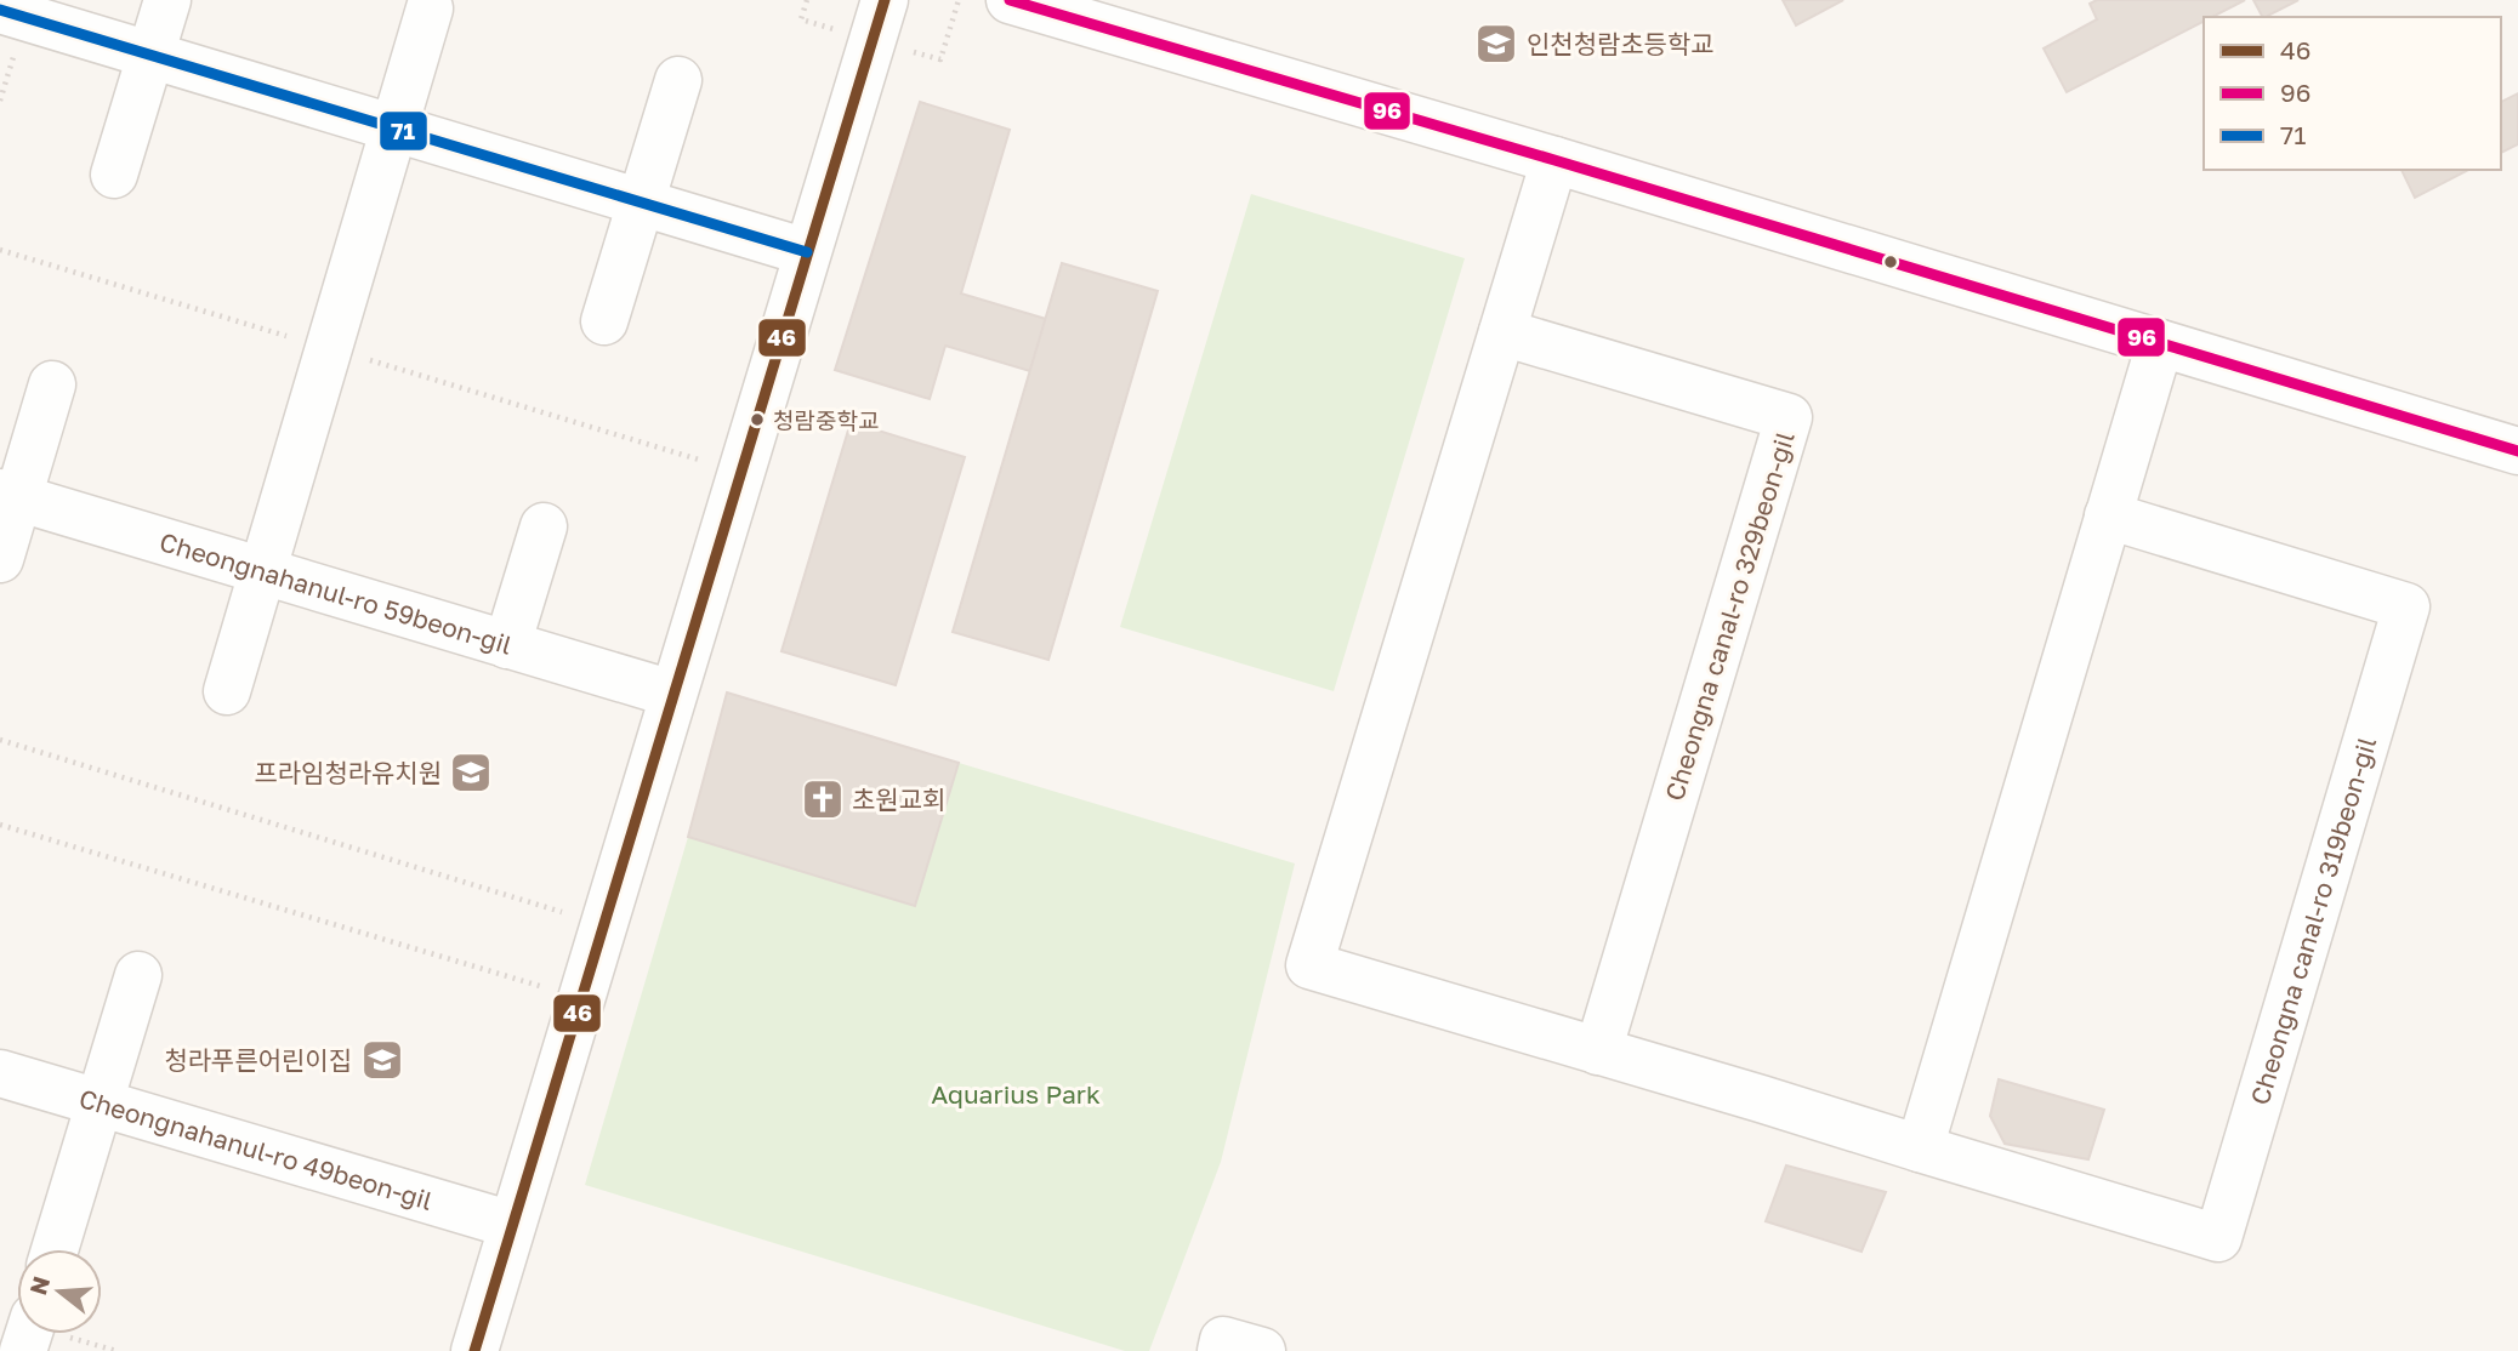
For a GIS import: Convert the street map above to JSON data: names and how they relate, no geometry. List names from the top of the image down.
{
  "streets": {
    "street": [
      "Cheongnahanul-ro 59beon-gil",
      "Cheongna canal-ro 329beon-gil",
      "Cheongna canal-ro 319beon-gil",
      "Cheongnahanul-ro 49beon-gil"
    ]
  },
  "crossings": [
    ["Cheongna canal-ro 329beon-gil", "Cheongna canal-ro 319beon-gil"]
  ],
  "parks": ["Aquarius Park"],
  "places": {
    "school or university": ["인천청람초등학교", "프라임청라유치원", "청라푸른어린이집"],
    "other": ["청람중학교"],
    "church": ["초원교회"]
  },
  "lines": ["transit line 46", "transit line 96", "transit line 71"],
  "legend": ["46", "96", "71"],
  "north": "left"
}
